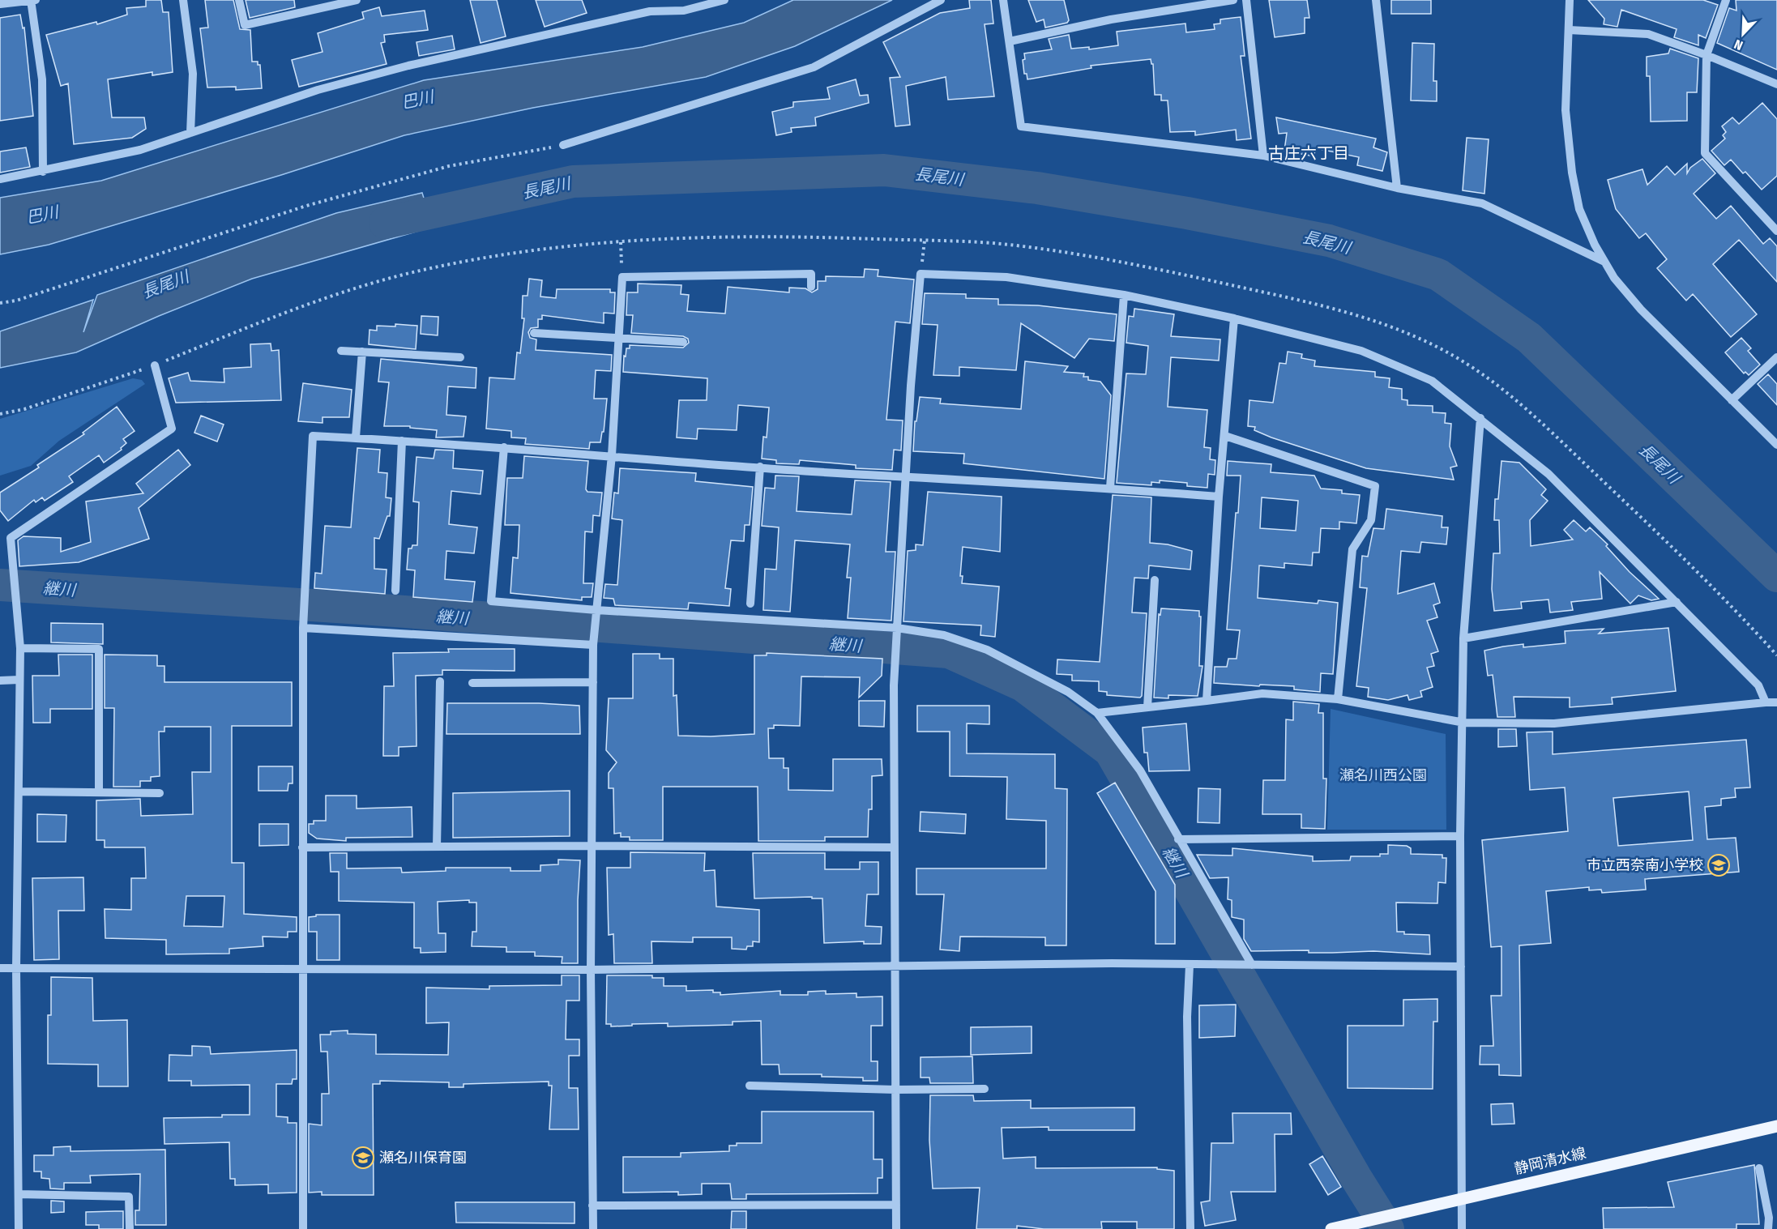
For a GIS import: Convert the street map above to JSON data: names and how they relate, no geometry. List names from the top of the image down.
{
  "streets": {
    "main road": ["静岡清水線"]
  },
  "districts": ["古庄六丁目"],
  "water": ["巴川", "長尾川", "継川"],
  "parks": ["瀬名川西公園"],
  "places": {
    "school or university": ["市立西奈南小学校", "瀬名川保育園"]
  },
  "north": "bottom left"
}
